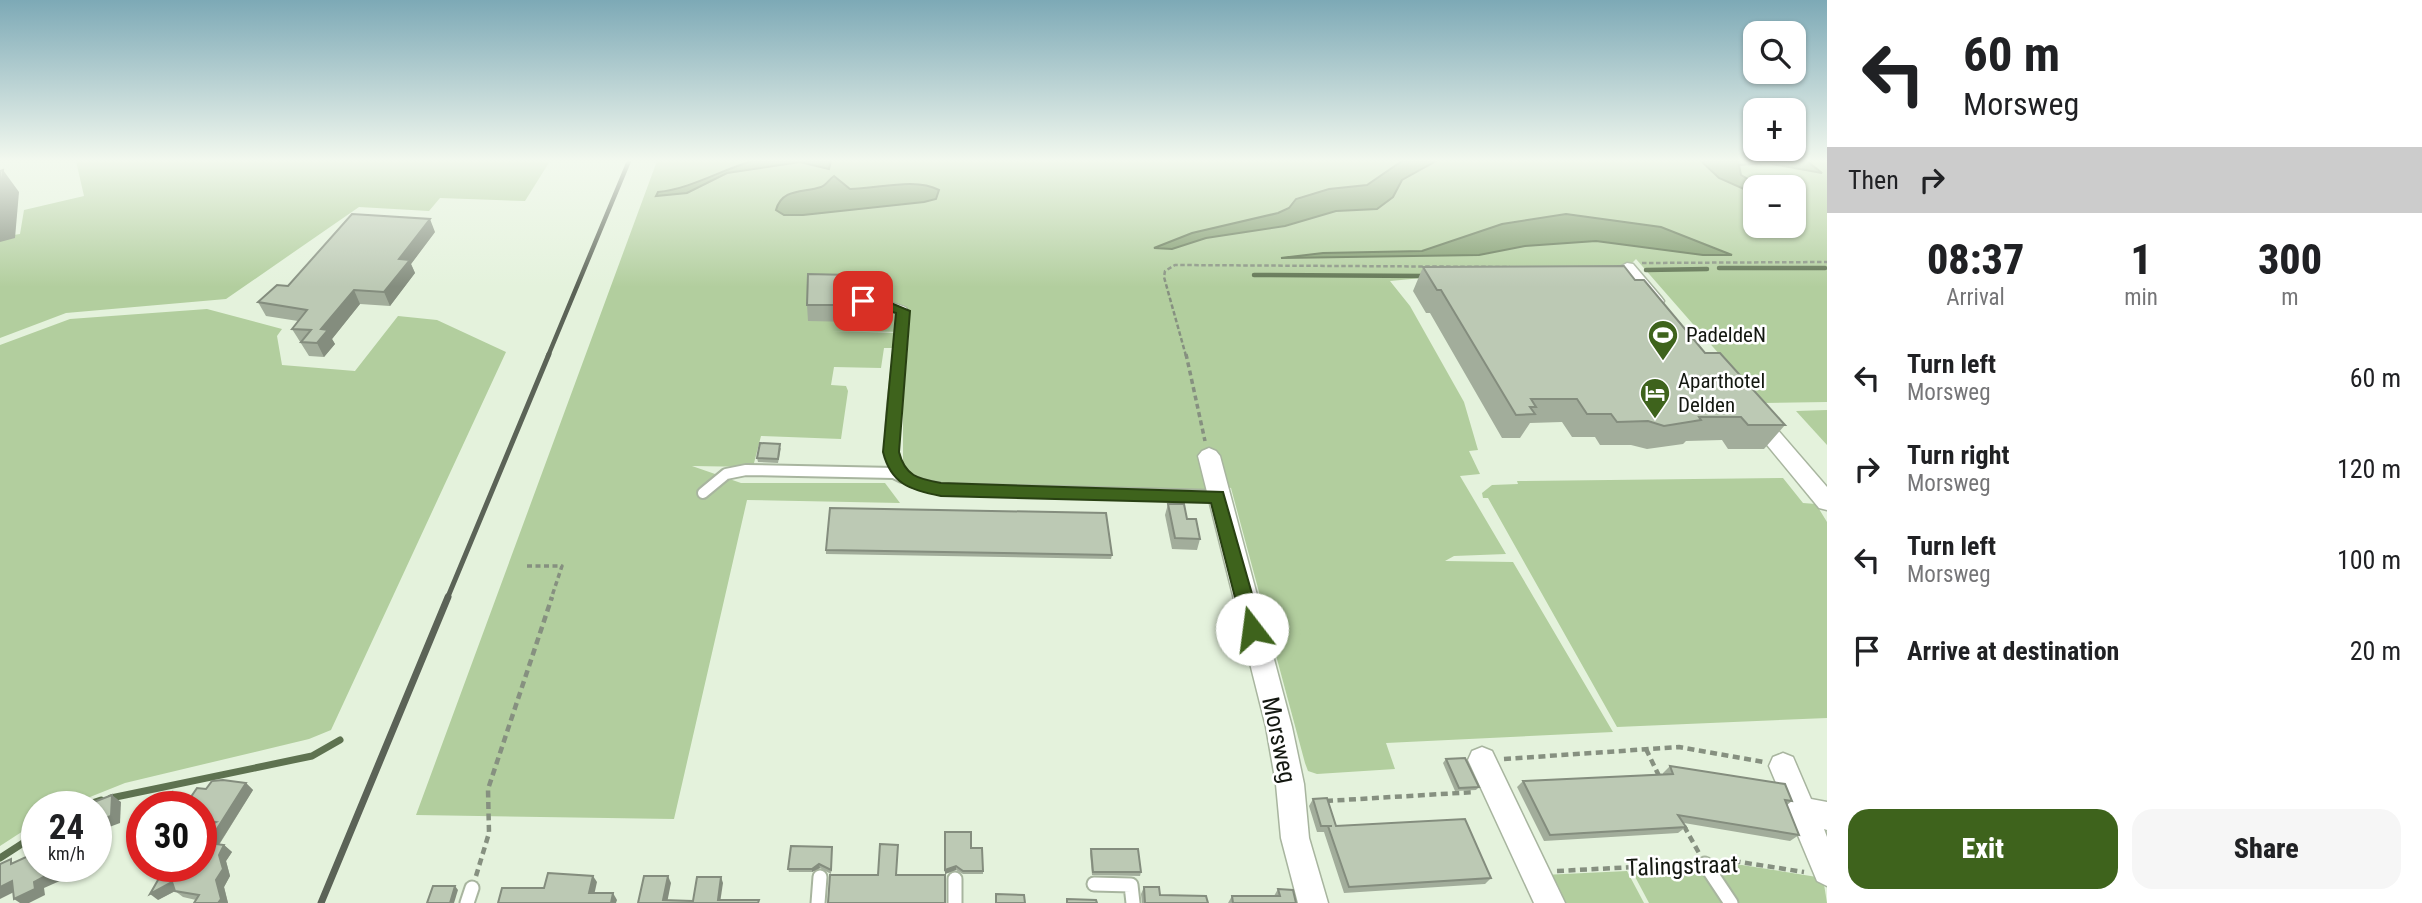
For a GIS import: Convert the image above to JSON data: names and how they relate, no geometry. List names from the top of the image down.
{
  "streets": {
    "street": ["Morsweg"],
    "path": ["Talingstraat"]
  },
  "places": {
    "sports": ["PadeldeN"],
    "hotel": ["Aparthotel Delden"]
  },
  "page": {
    "turn": ["60 m", "Morsweg"],
    "map_buttons": ["+", "−"],
    "then": "Then",
    "eta": [
      "08:37",
      "Arrival",
      "1",
      "min",
      "300",
      "m"
    ],
    "list": [
      {
        "name": "Turn left",
        "note": "Morsweg",
        "value": "60 m"
      },
      {
        "name": "Turn right",
        "note": "Morsweg",
        "value": "120 m"
      },
      {
        "name": "Turn left",
        "note": "Morsweg",
        "value": "100 m"
      },
      {
        "name": "Arrive at destination",
        "value": "20 m"
      }
    ],
    "speed": "24 km/h",
    "limit": "30",
    "buttons": ["Exit", "Share"]
  }
}
